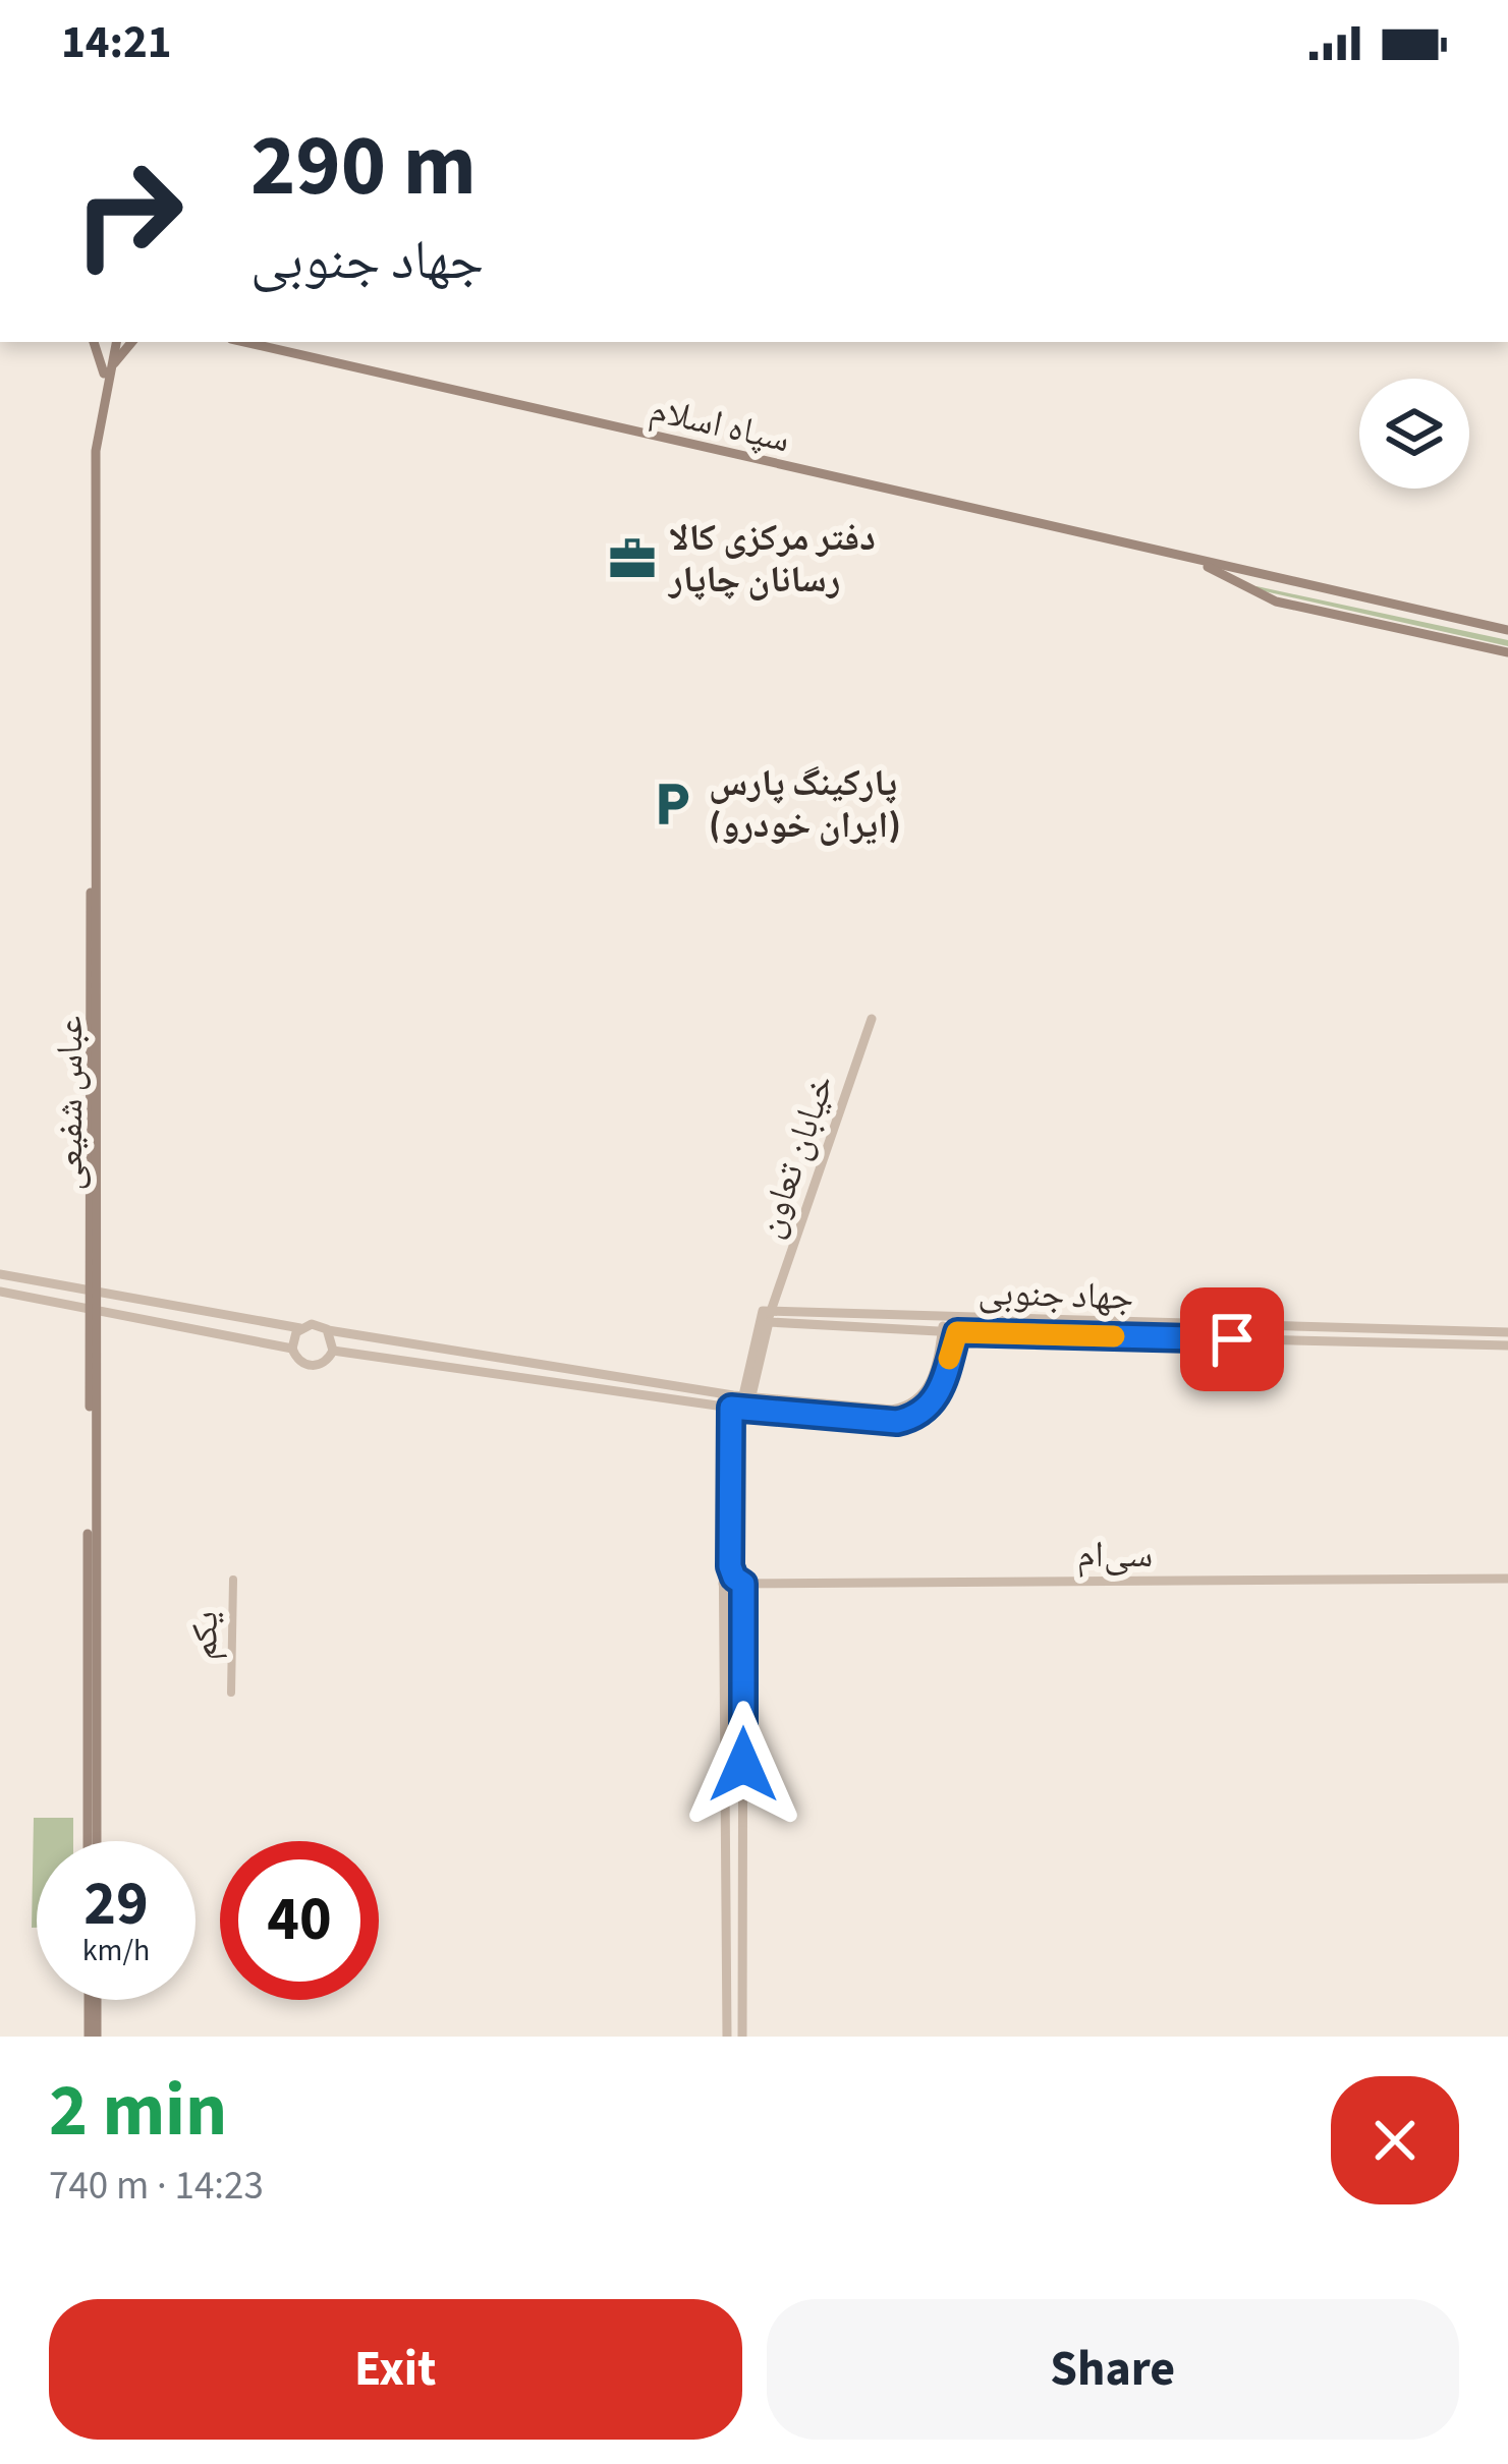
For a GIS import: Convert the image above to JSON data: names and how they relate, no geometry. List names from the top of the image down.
{
  "streets": {
    "main road": ["سپاه اسلام", "عباس شفیعی"],
    "street": [
      "خیابان تعاون",
      "جهاد جنوبی",
      "سی‌ام",
      "یکم"
    ]
  },
  "crossings": [
    ["خیابان تعاون", "جهاد جنوبی"]
  ],
  "places": {
    "office": ["دفتر مرکزی کالا رسانان چاپار"],
    "parking": ["پارکینگ پارس (ایران خودرو)"]
  },
  "page": {
    "status": "14:21",
    "turn": ["290 m", "جهاد جنوبی"],
    "speed": "29 km/h",
    "limit": "40",
    "heading": ["2 min", "740 m · 14:23"],
    "buttons": ["Exit", "Share"]
  }
}
